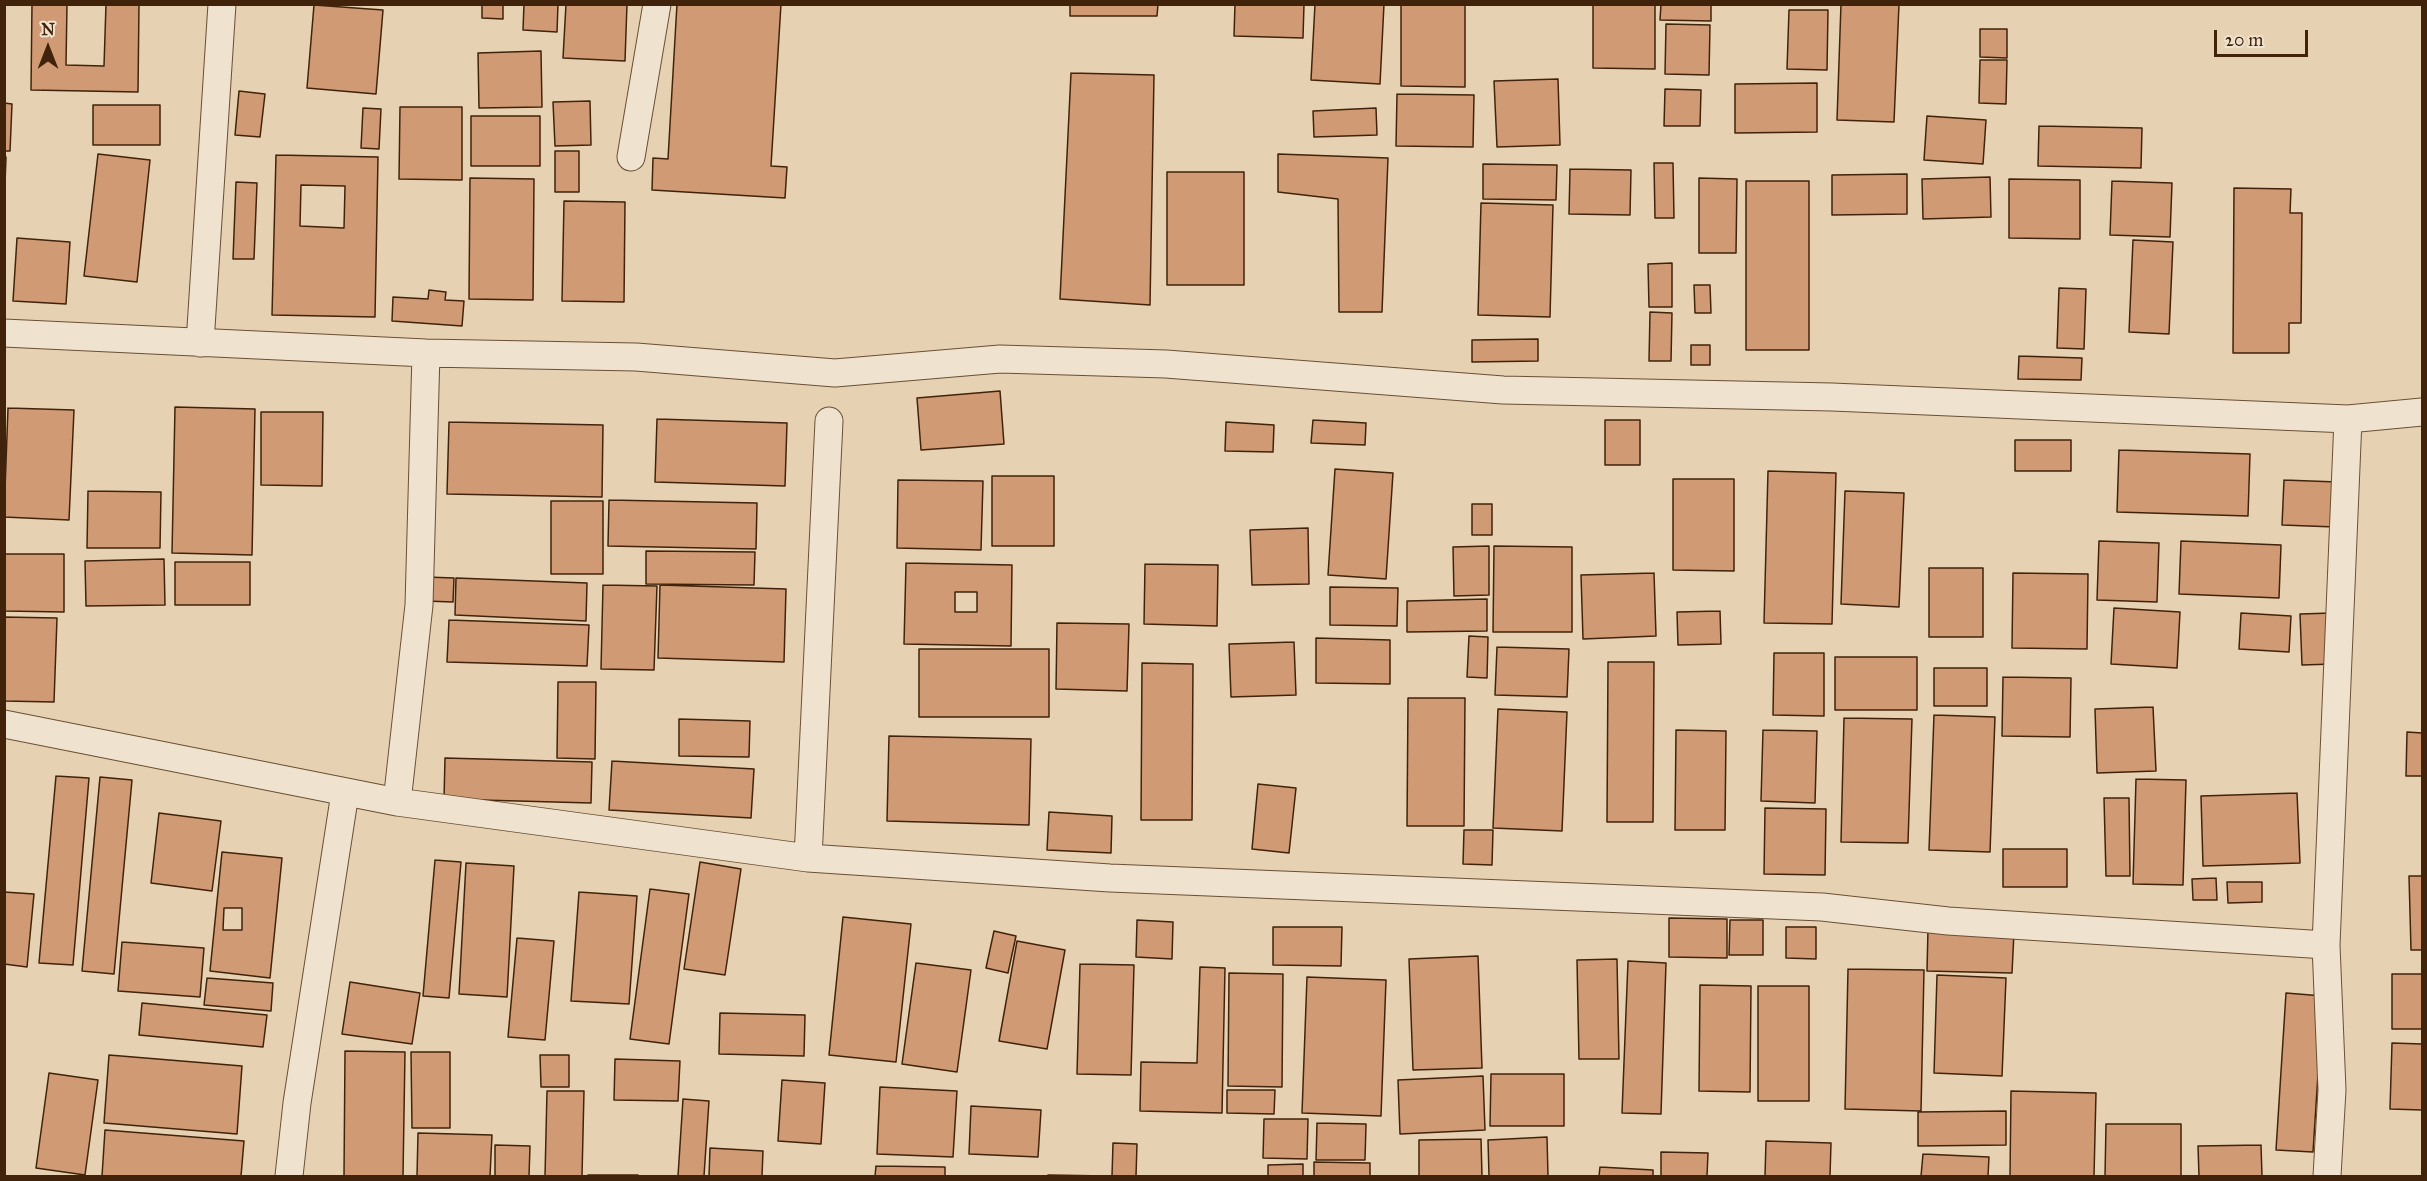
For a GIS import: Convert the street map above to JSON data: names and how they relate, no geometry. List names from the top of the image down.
{
  "scale_bar": "20 m",
  "north": "top"
}
